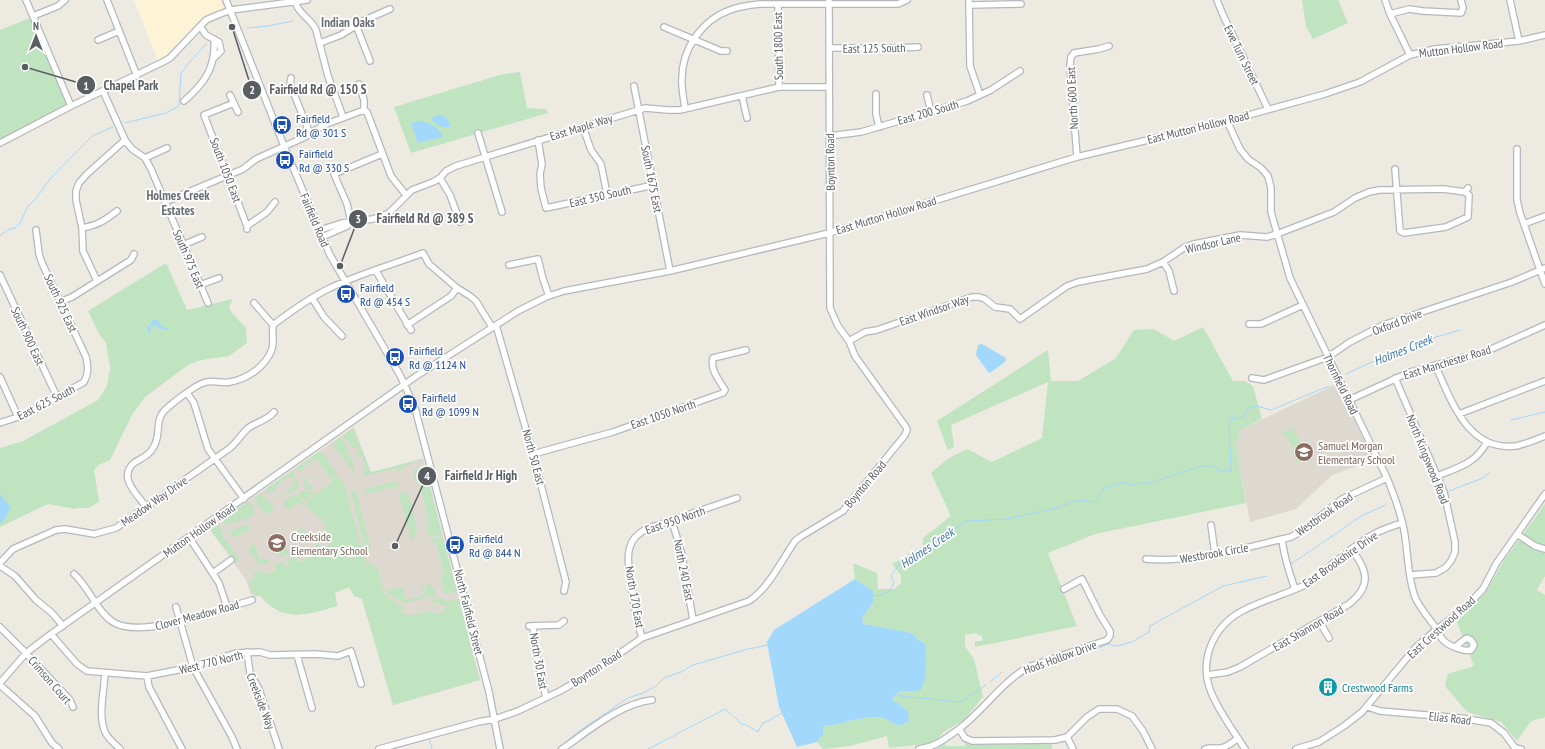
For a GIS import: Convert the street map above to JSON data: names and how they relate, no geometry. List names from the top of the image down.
{
  "streets": {
    "street": [
      "South 1800 East",
      "East 125 South",
      "Mutton Hollow Road",
      "Ewe Turn Street",
      "North 600 East",
      "East 200 South",
      "East Maple Way",
      "East Mutton Hollow Road",
      "Boynton Road",
      "South 1050 East",
      "South 1675 East",
      "East 350 South",
      "Fairfield Road",
      "Windsor Lane",
      "South 975 East",
      "South 925 East",
      "East Windsor Way",
      "Oxford Drive",
      "South 900 East",
      "East Manchester Road",
      "Thornfield Road",
      "East 625 South",
      "East 1050 North",
      "North 50 East",
      "North Kingswood Road",
      "Meadow Way Drive",
      "Westbrook Road",
      "East 950 North",
      "Westbrook Circle",
      "East Brookshire Drive",
      "North 240 East",
      "North 170 East",
      "North Fairfield Street",
      "Clover Meadow Road",
      "East Crestwood Road",
      "East Shannon Road",
      "Hods Hollow Drive",
      "North 30 East",
      "West 770 North",
      "Crimson Court",
      "Creekside Way",
      "Elias Road"
    ]
  },
  "crossings": [
    ["South 1800 East", "East Maple Way"],
    ["East 125 South", "Boynton Road"],
    ["Mutton Hollow Road", "East Mutton Hollow Road"],
    ["Mutton Hollow Road", "North Fairfield Street"],
    ["Mutton Hollow Road", "Clover Meadow Road"],
    ["Mutton Hollow Road", "West 770 North"],
    ["Mutton Hollow Road", "Crimson Court"],
    ["Ewe Turn Street", "East Mutton Hollow Road"],
    ["North 600 East", "East Mutton Hollow Road"],
    ["East 200 South", "Boynton Road"],
    ["East Maple Way", "Boynton Road"],
    ["East Maple Way", "South 1675 East"],
    ["East Maple Way", "East 350 South"],
    ["East Maple Way", "Fairfield Road"],
    ["East Mutton Hollow Road", "Boynton Road"],
    ["East Mutton Hollow Road", "South 1675 East"],
    ["East Mutton Hollow Road", "Thornfield Road"],
    ["East Mutton Hollow Road", "North 50 East"],
    ["East Mutton Hollow Road", "North Fairfield Street"],
    ["Boynton Road", "East Windsor Way"],
    ["Boynton Road", "North 240 East"],
    ["Boynton Road", "North 170 East"],
    ["Boynton Road", "North Fairfield Street"],
    ["Boynton Road", "North 30 East"],
    ["South 1675 East", "East 350 South"],
    ["Fairfield Road", "North Fairfield Street"],
    ["Windsor Lane", "East Windsor Way"],
    ["Windsor Lane", "Thornfield Road"],
    ["South 925 East", "East 625 South"],
    ["Oxford Drive", "Thornfield Road"],
    ["South 900 East", "East 625 South"],
    ["East Manchester Road", "Thornfield Road"],
    ["East Manchester Road", "North Kingswood Road"],
    ["Thornfield Road", "North Kingswood Road"],
    ["Thornfield Road", "Westbrook Road"],
    ["Thornfield Road", "East Brookshire Drive"],
    ["Thornfield Road", "East Crestwood Road"],
    ["East 1050 North", "North 50 East"],
    ["Westbrook Road", "Westbrook Circle"],
    ["East 950 North", "North 240 East"],
    ["East 950 North", "North 170 East"],
    ["East Brookshire Drive", "East Shannon Road"],
    ["East Crestwood Road", "Elias Road"],
    ["West 770 North", "Creekside Way"]
  ],
  "districts": ["Indian Oaks", "Holmes Creek Estates"],
  "water": ["Holmes Creek"],
  "places": {
    "other": [
      "Fairfield Rd @ 150 S",
      "Chapel Park",
      "Fairfield Rd @ 389 S",
      "Fairfield Jr High"
    ],
    "bus stop": [
      "Fairfield Rd @ 301 S",
      "Fairfield Rd @ 330 S",
      "Fairfield Rd @ 454 S",
      "Fairfield Rd @ 1124 N",
      "Fairfield Rd @ 1099 N",
      "Fairfield Rd @ 844 N"
    ],
    "school or university": ["Samuel Morgan Elementary School", "Creekside Elementary School"],
    "building": ["Crestwood Farms"]
  },
  "north": "top"
}
